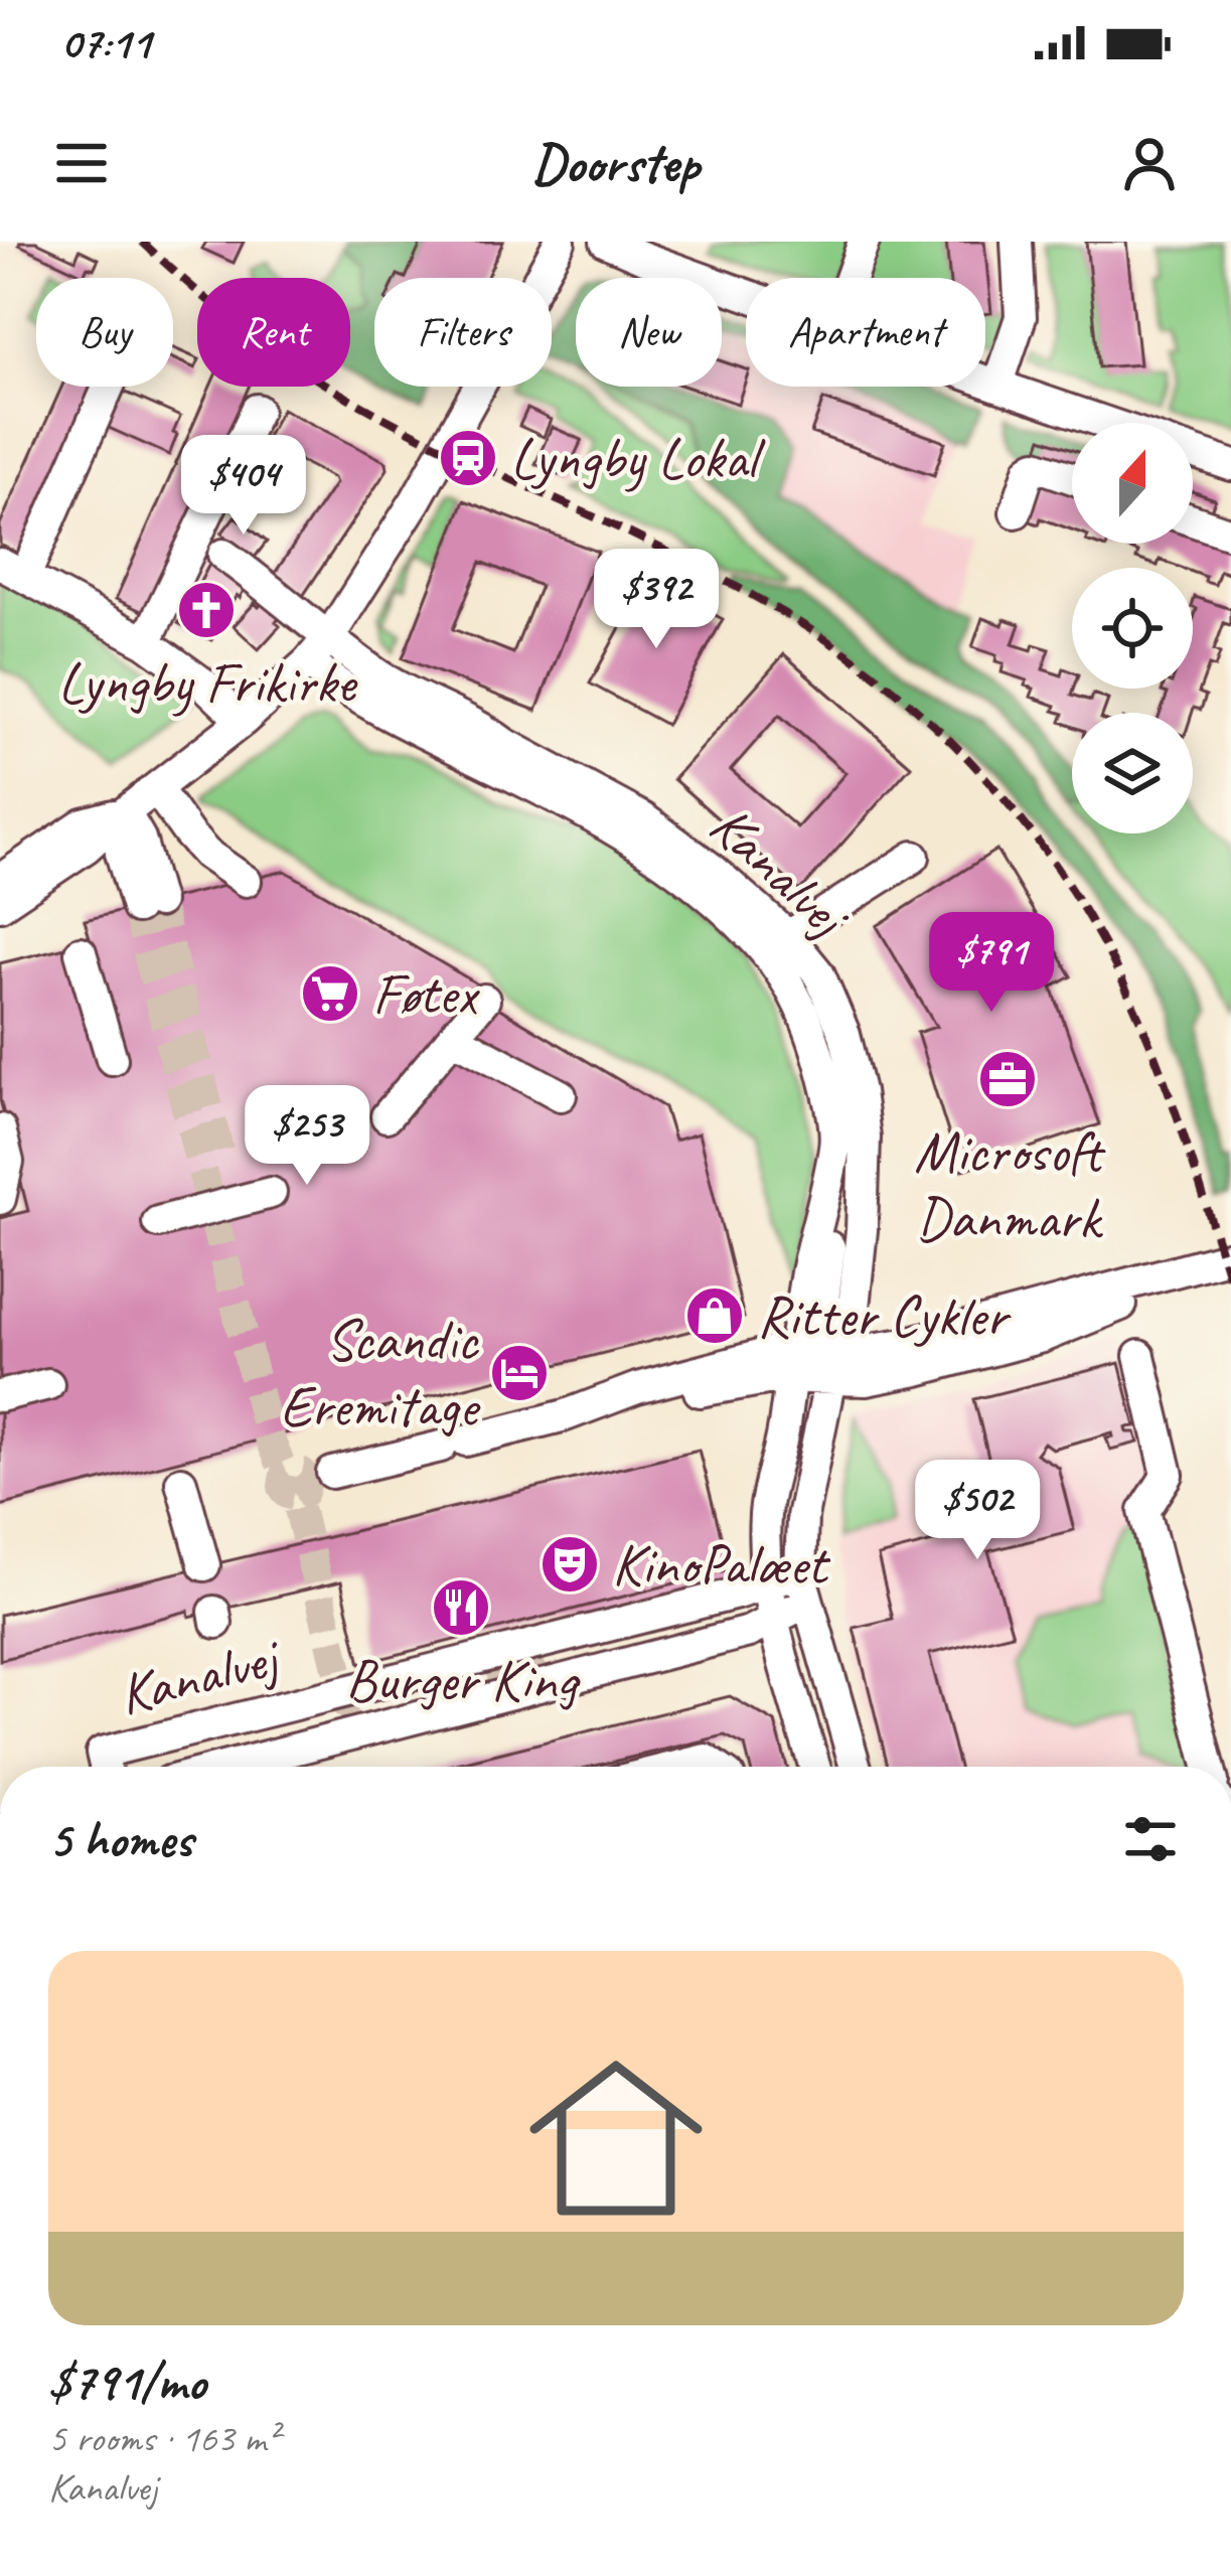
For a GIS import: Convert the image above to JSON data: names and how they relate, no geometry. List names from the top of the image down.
{
  "streets": {
    "street": ["Kanalvej"]
  },
  "places": {
    "station": ["Lyngby Lokal"],
    "church": ["Lyngby Frikirke"],
    "supermarket": ["Føtex"],
    "office": ["Microsoft Danmark"],
    "shop": ["Ritter Cykler"],
    "hotel": ["Scandic Eremitage"],
    "theatre": ["KinoPalæet"],
    "restaurant": ["Burger King"]
  },
  "north": "top",
  "page": {
    "status": "07:11",
    "header": "Doorstep",
    "chip": [
      "Buy",
      "Rent",
      "Filters",
      "New",
      "Apartment"
    ],
    "price": [
      "$404",
      "$392",
      "$791",
      "$253",
      "$502"
    ],
    "heading": "5 homes",
    "list": [
      {
        "name": "$791/mo",
        "note": "5 rooms · 163 m² · Kanalvej"
      }
    ]
  }
}
